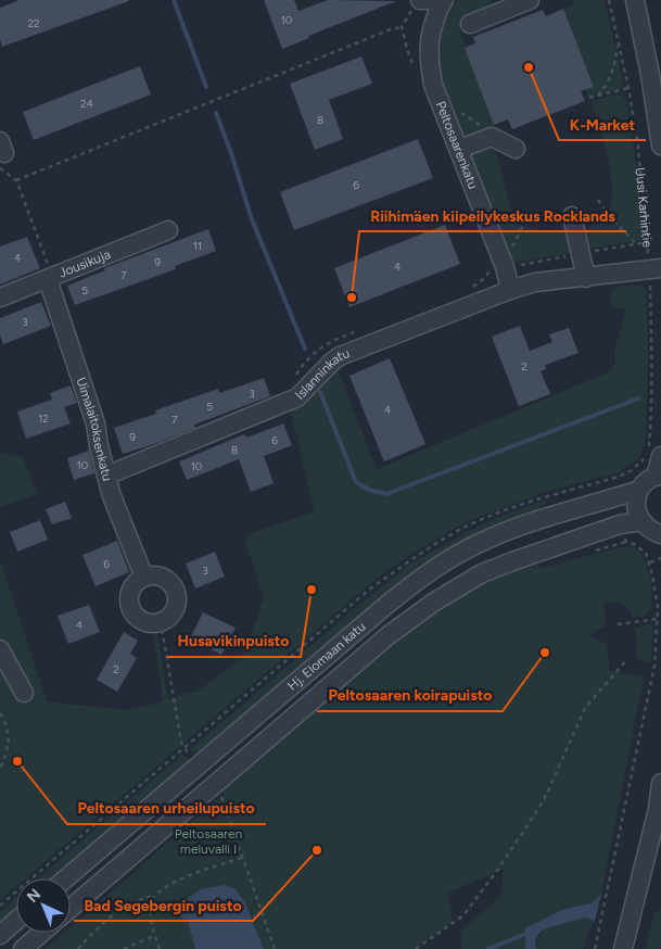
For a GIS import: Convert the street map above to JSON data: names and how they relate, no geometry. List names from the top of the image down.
{
  "streets": {
    "street": [
      "Peltosaarenkatu",
      "Jousikuja",
      "Islanninkatu",
      "Uimalaitoksenkatu",
      "Hj. Elomaan katu"
    ],
    "path": ["Uusi Karhintie"]
  },
  "crossings": [
    ["Peltosaarenkatu", "Islanninkatu"],
    ["Jousikuja", "Uimalaitoksenkatu"],
    ["Islanninkatu", "Uimalaitoksenkatu"]
  ],
  "parks": ["Peltosaaren meluvalli I"],
  "places": [
    "K-Market",
    "Riihimäen kiipeilykeskus Rocklands",
    "Husavikinpuisto",
    "Peltosaaren koirapuisto",
    "Peltosaaren urheilupuisto",
    "Bad Segebergin puisto"
  ],
  "house_numbers": [
    "10",
    "22",
    "24",
    "8",
    "6",
    "11",
    "4",
    "9",
    "4",
    "7",
    "5",
    "3",
    "2",
    "3",
    "5",
    "4",
    "12",
    "7",
    "9",
    "6",
    "8",
    "10",
    "10",
    "6",
    "3",
    "4",
    "2"
  ],
  "north": "top left"
}
